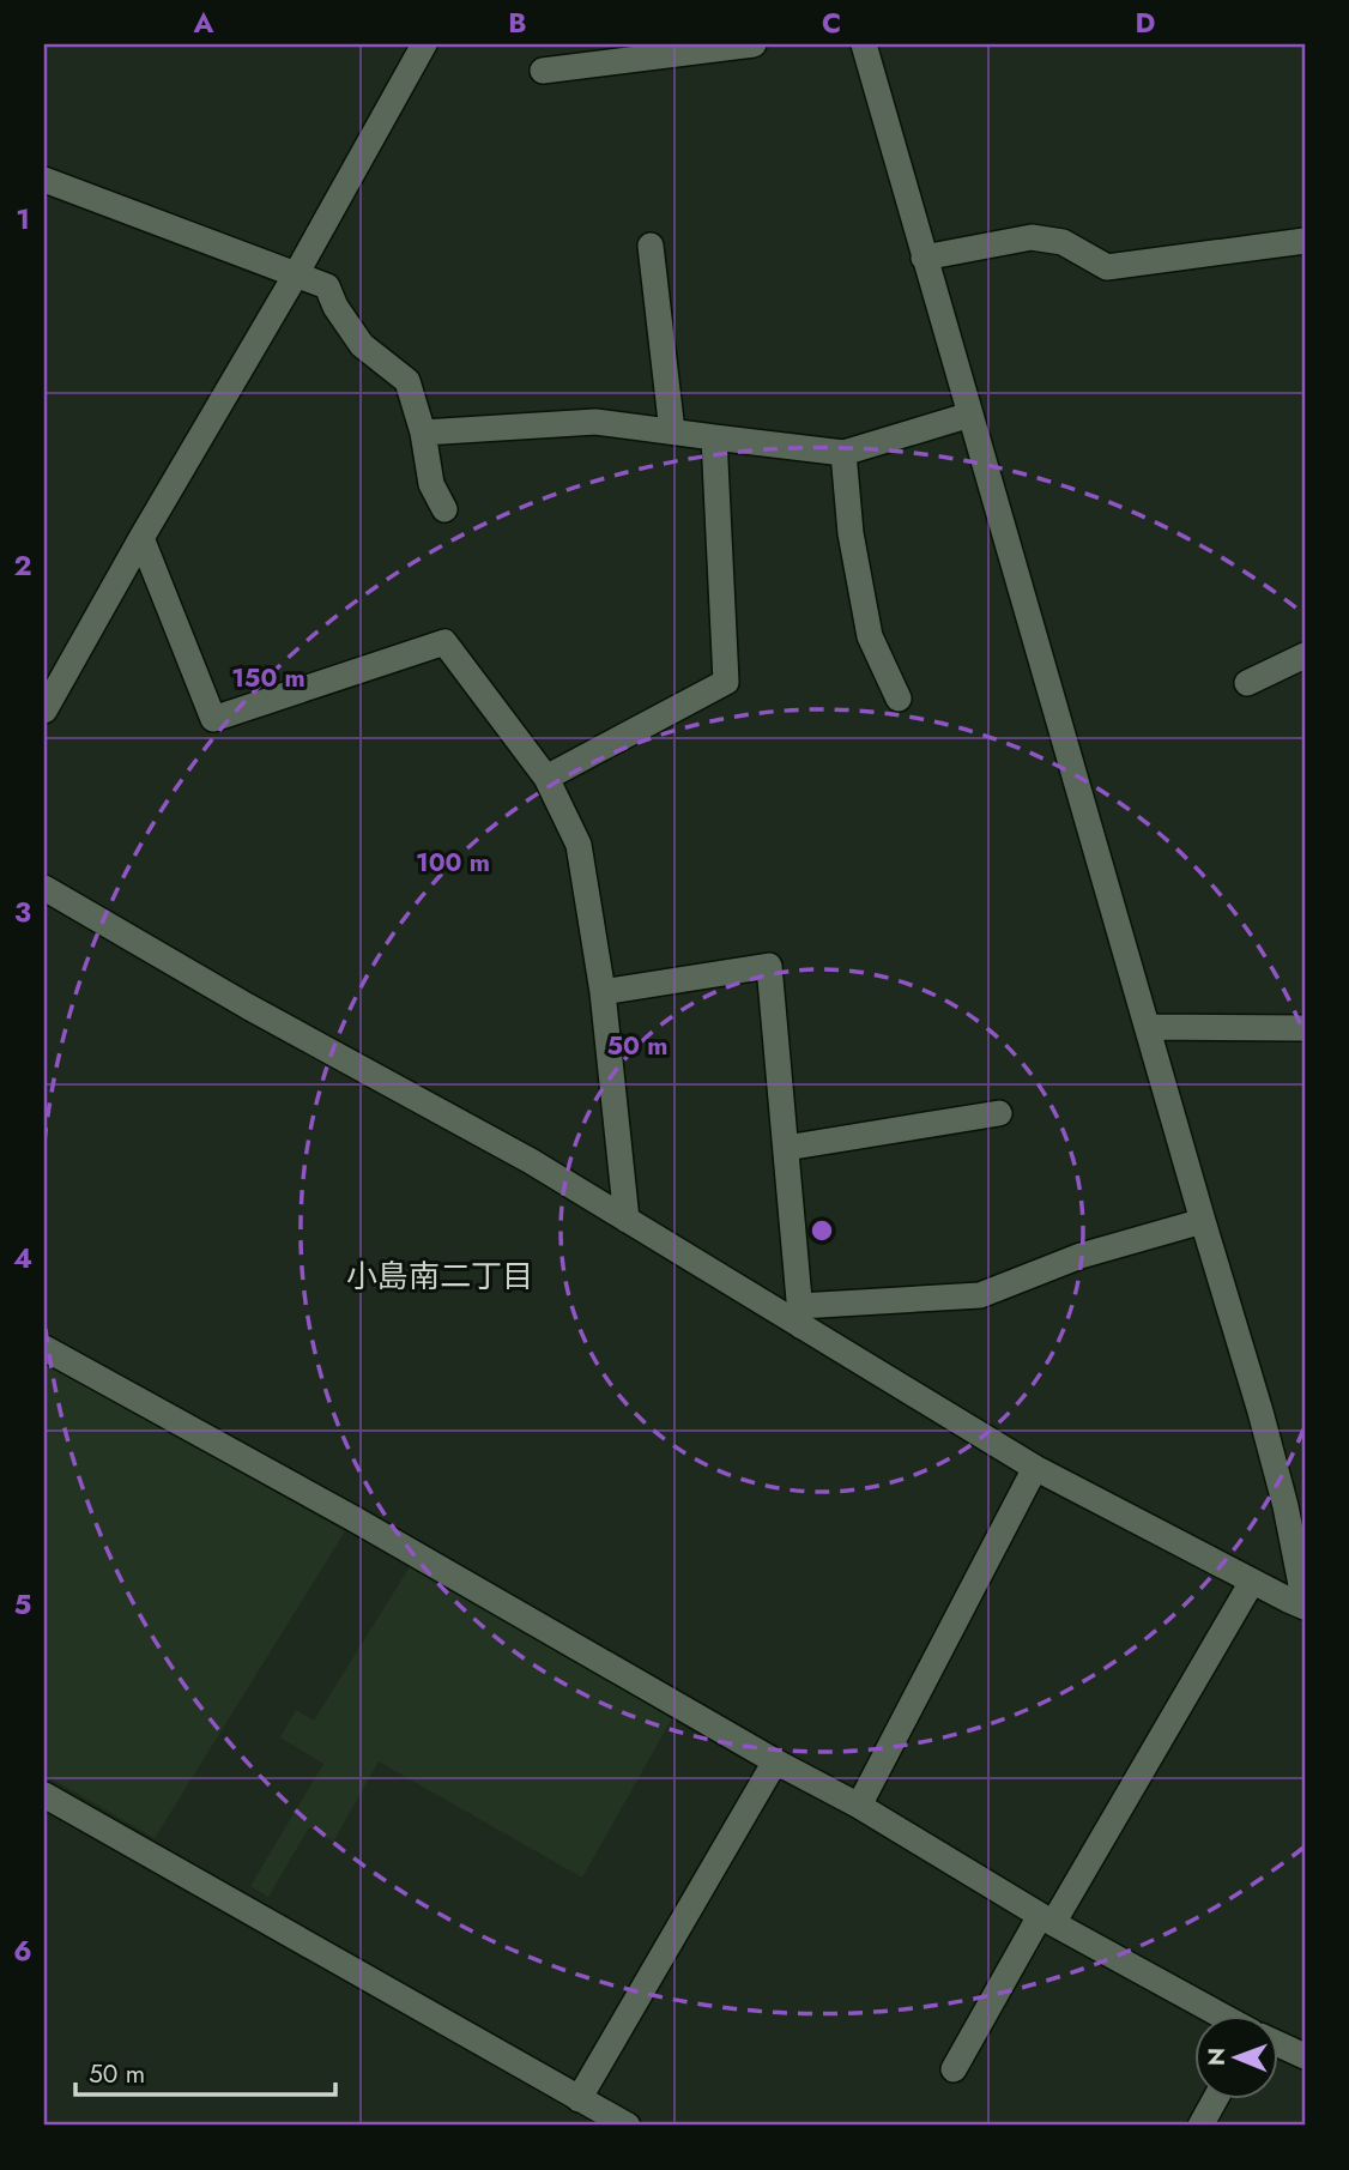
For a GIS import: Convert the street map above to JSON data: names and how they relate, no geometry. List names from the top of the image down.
{
  "districts": ["小島南二丁目"],
  "scale_bar": "50 m",
  "north": "left",
  "grid": {
    "columns": [
      "A",
      "B",
      "C",
      "D"
    ],
    "rows": [
      "1",
      "2",
      "3",
      "4",
      "5",
      "6"
    ]
  },
  "rings": ["150 m", "100 m", "50 m"]
}
